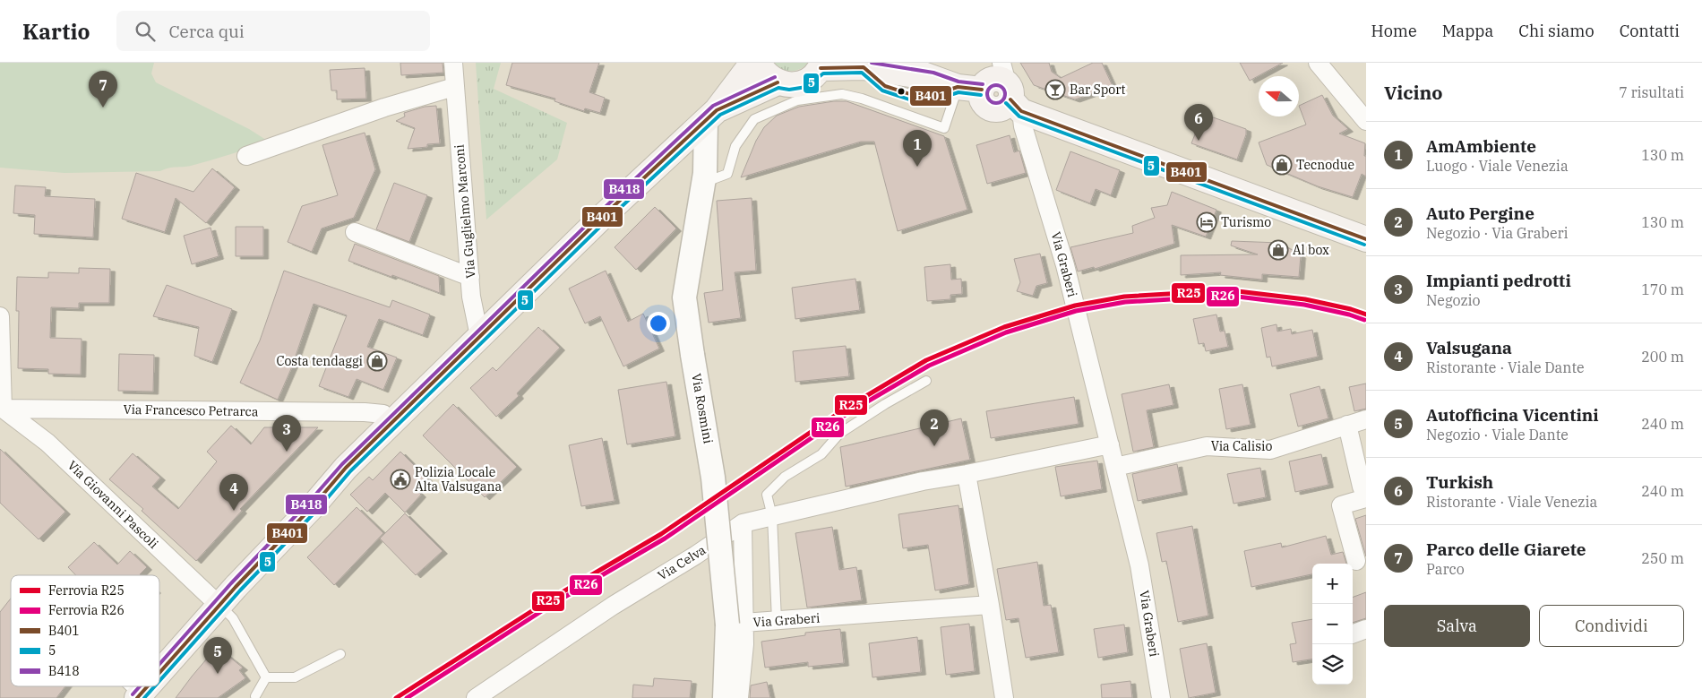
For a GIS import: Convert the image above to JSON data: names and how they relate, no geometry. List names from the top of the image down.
{
  "streets": {
    "street": [
      "Via Guglielmo Marconi",
      "Via Graberi",
      "Via Rosmini",
      "Via Francesco Petrarca",
      "Via Calisio",
      "Via Giovanni Pascoli",
      "Via Celva"
    ]
  },
  "crossings": [
    ["Via Graberi", "Via Rosmini"],
    ["Via Graberi", "Via Calisio"],
    ["Via Francesco Petrarca", "Via Giovanni Pascoli"]
  ],
  "places": {
    "bar": ["Bar Sport"],
    "shop": ["Tecnodue", "Al box", "Costa tendaggi"],
    "hotel": ["Turismo"],
    "public building": ["Polizia Locale Alta Valsugana"]
  },
  "lines": [
    "transit line B418",
    "transit line B401",
    "transit line 5",
    "rail line R25",
    "rail line R26"
  ],
  "legend": [
    "Ferrovia R25",
    "Ferrovia R26",
    "B401",
    "5",
    "B418"
  ],
  "north": "left",
  "page": {
    "header": "Kartio",
    "search": "Cerca qui",
    "nav": [
      "Home",
      "Mappa",
      "Chi siamo",
      "Contatti"
    ],
    "heading": ["Vicino", "7 risultati"],
    "pins": [
      "7",
      "6",
      "1",
      "2",
      "3",
      "4",
      "5"
    ],
    "list": [
      {
        "mark": "1",
        "name": "AmAmbiente",
        "note": "Luogo · Viale Venezia",
        "value": "130 m"
      },
      {
        "mark": "2",
        "name": "Auto Pergine",
        "note": "Negozio · Via Graberi",
        "value": "130 m"
      },
      {
        "mark": "3",
        "name": "Impianti pedrotti",
        "note": "Negozio",
        "value": "170 m"
      },
      {
        "mark": "4",
        "name": "Valsugana",
        "note": "Ristorante · Viale Dante",
        "value": "200 m"
      },
      {
        "mark": "5",
        "name": "Autofficina Vicentini",
        "note": "Negozio · Viale Dante",
        "value": "240 m"
      },
      {
        "mark": "6",
        "name": "Turkish",
        "note": "Ristorante · Viale Venezia",
        "value": "240 m"
      },
      {
        "mark": "7",
        "name": "Parco delle Giarete",
        "note": "Parco",
        "value": "250 m"
      }
    ],
    "map_buttons": ["+", "−"],
    "buttons": ["Salva", "Condividi"]
  }
}
